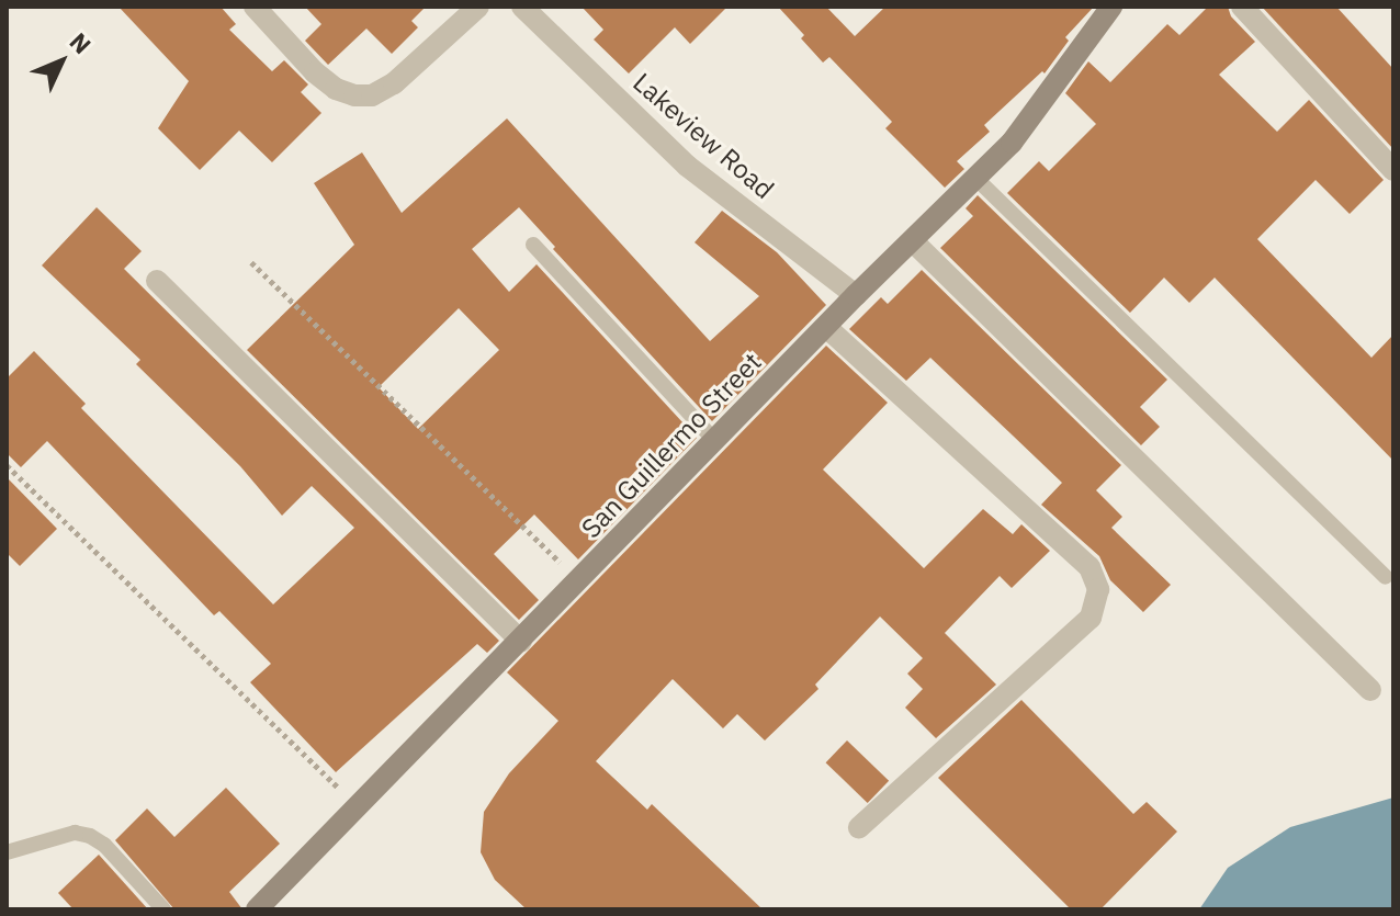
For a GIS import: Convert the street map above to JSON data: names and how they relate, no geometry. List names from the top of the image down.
{
  "streets": {
    "main road": ["San Guillermo Street"],
    "street": ["Lakeview Road"]
  },
  "crossings": [
    ["Lakeview Road", "San Guillermo Street"]
  ],
  "north": "top right"
}
